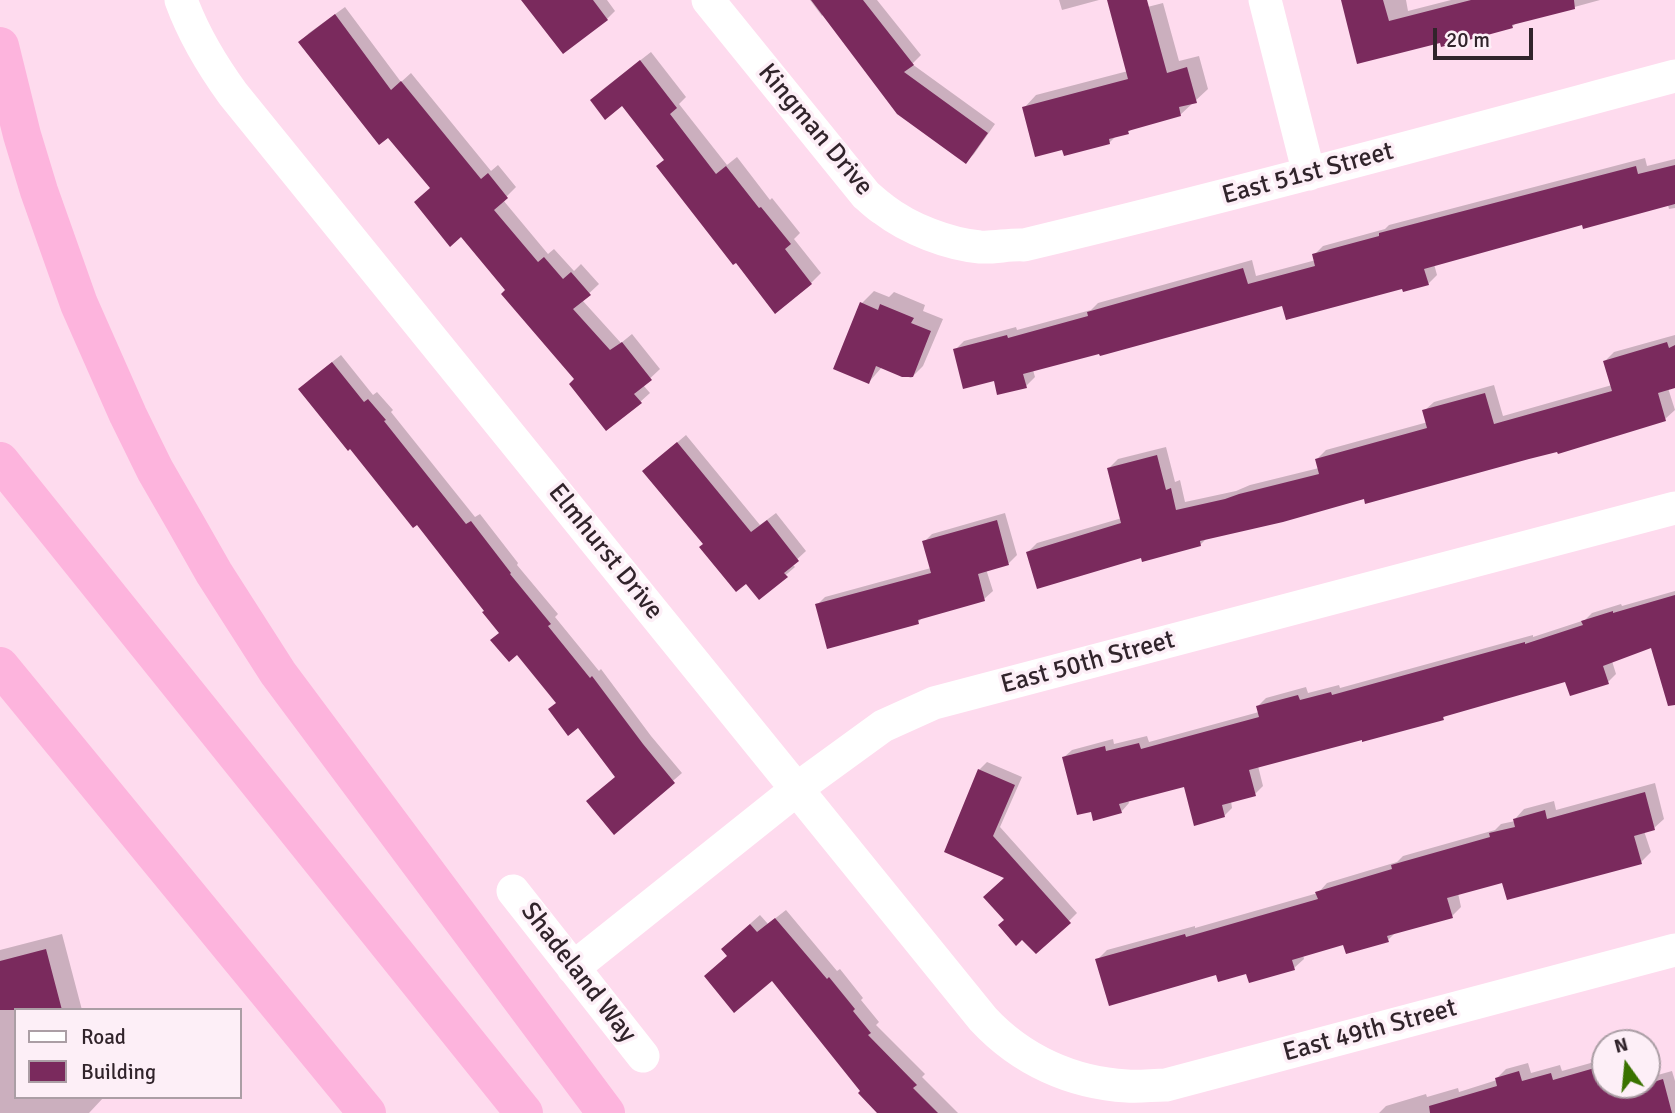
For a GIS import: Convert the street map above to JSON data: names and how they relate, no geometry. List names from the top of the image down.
{
  "streets": {
    "street": [
      "Kingman Drive",
      "East 51st Street",
      "Elmhurst Drive",
      "East 50th Street",
      "Shadeland Way",
      "East 49th Street"
    ]
  },
  "crossings": [
    ["Kingman Drive", "East 51st Street"],
    ["Elmhurst Drive", "East 50th Street"],
    ["Elmhurst Drive", "East 49th Street"],
    ["East 50th Street", "Shadeland Way"]
  ],
  "legend": ["Road", "Building"],
  "scale_bar": "20 m",
  "north": "top"
}
